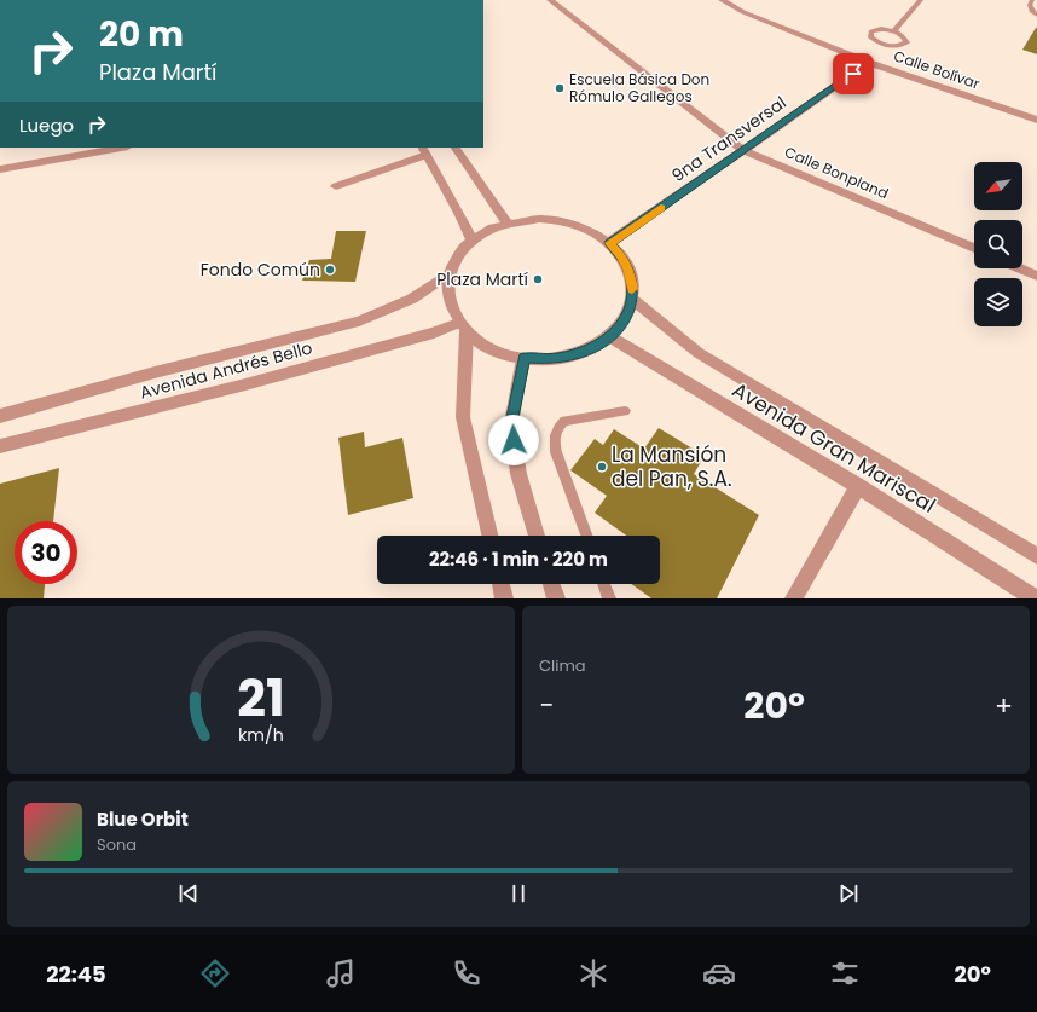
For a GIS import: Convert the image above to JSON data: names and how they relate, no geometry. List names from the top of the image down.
{
  "streets": {
    "street": [
      "Calle Bolívar",
      "9na Transversal",
      "Calle Bonpland",
      "Avenida Andrés Bello",
      "Avenida Gran Mariscal"
    ]
  },
  "crossings": [
    ["Calle Bolívar", "9na Transversal"],
    ["9na Transversal", "Calle Bonpland"],
    ["9na Transversal", "Avenida Andrés Bello"],
    ["9na Transversal", "Avenida Gran Mariscal"],
    ["Avenida Andrés Bello", "Avenida Gran Mariscal"]
  ],
  "places": [
    "Escuela Básica Don Rómulo Gallegos",
    "Fondo Común",
    "Plaza Martí",
    "La Mansión del Pan, S.A."
  ],
  "north": "bottom left",
  "page": {
    "turn": ["20 m", "Plaza Martí"],
    "then": "Luego",
    "limit": "30",
    "trip": "22:46 · 1 min · 220 m",
    "tile": "Clima",
    "heat": ["−", "20°", "+"],
    "song": ["Blue Orbit", "Sona"],
    "tabs": ["22:45", "20°"],
    "gauge": ["21", "km/h"]
  }
}
